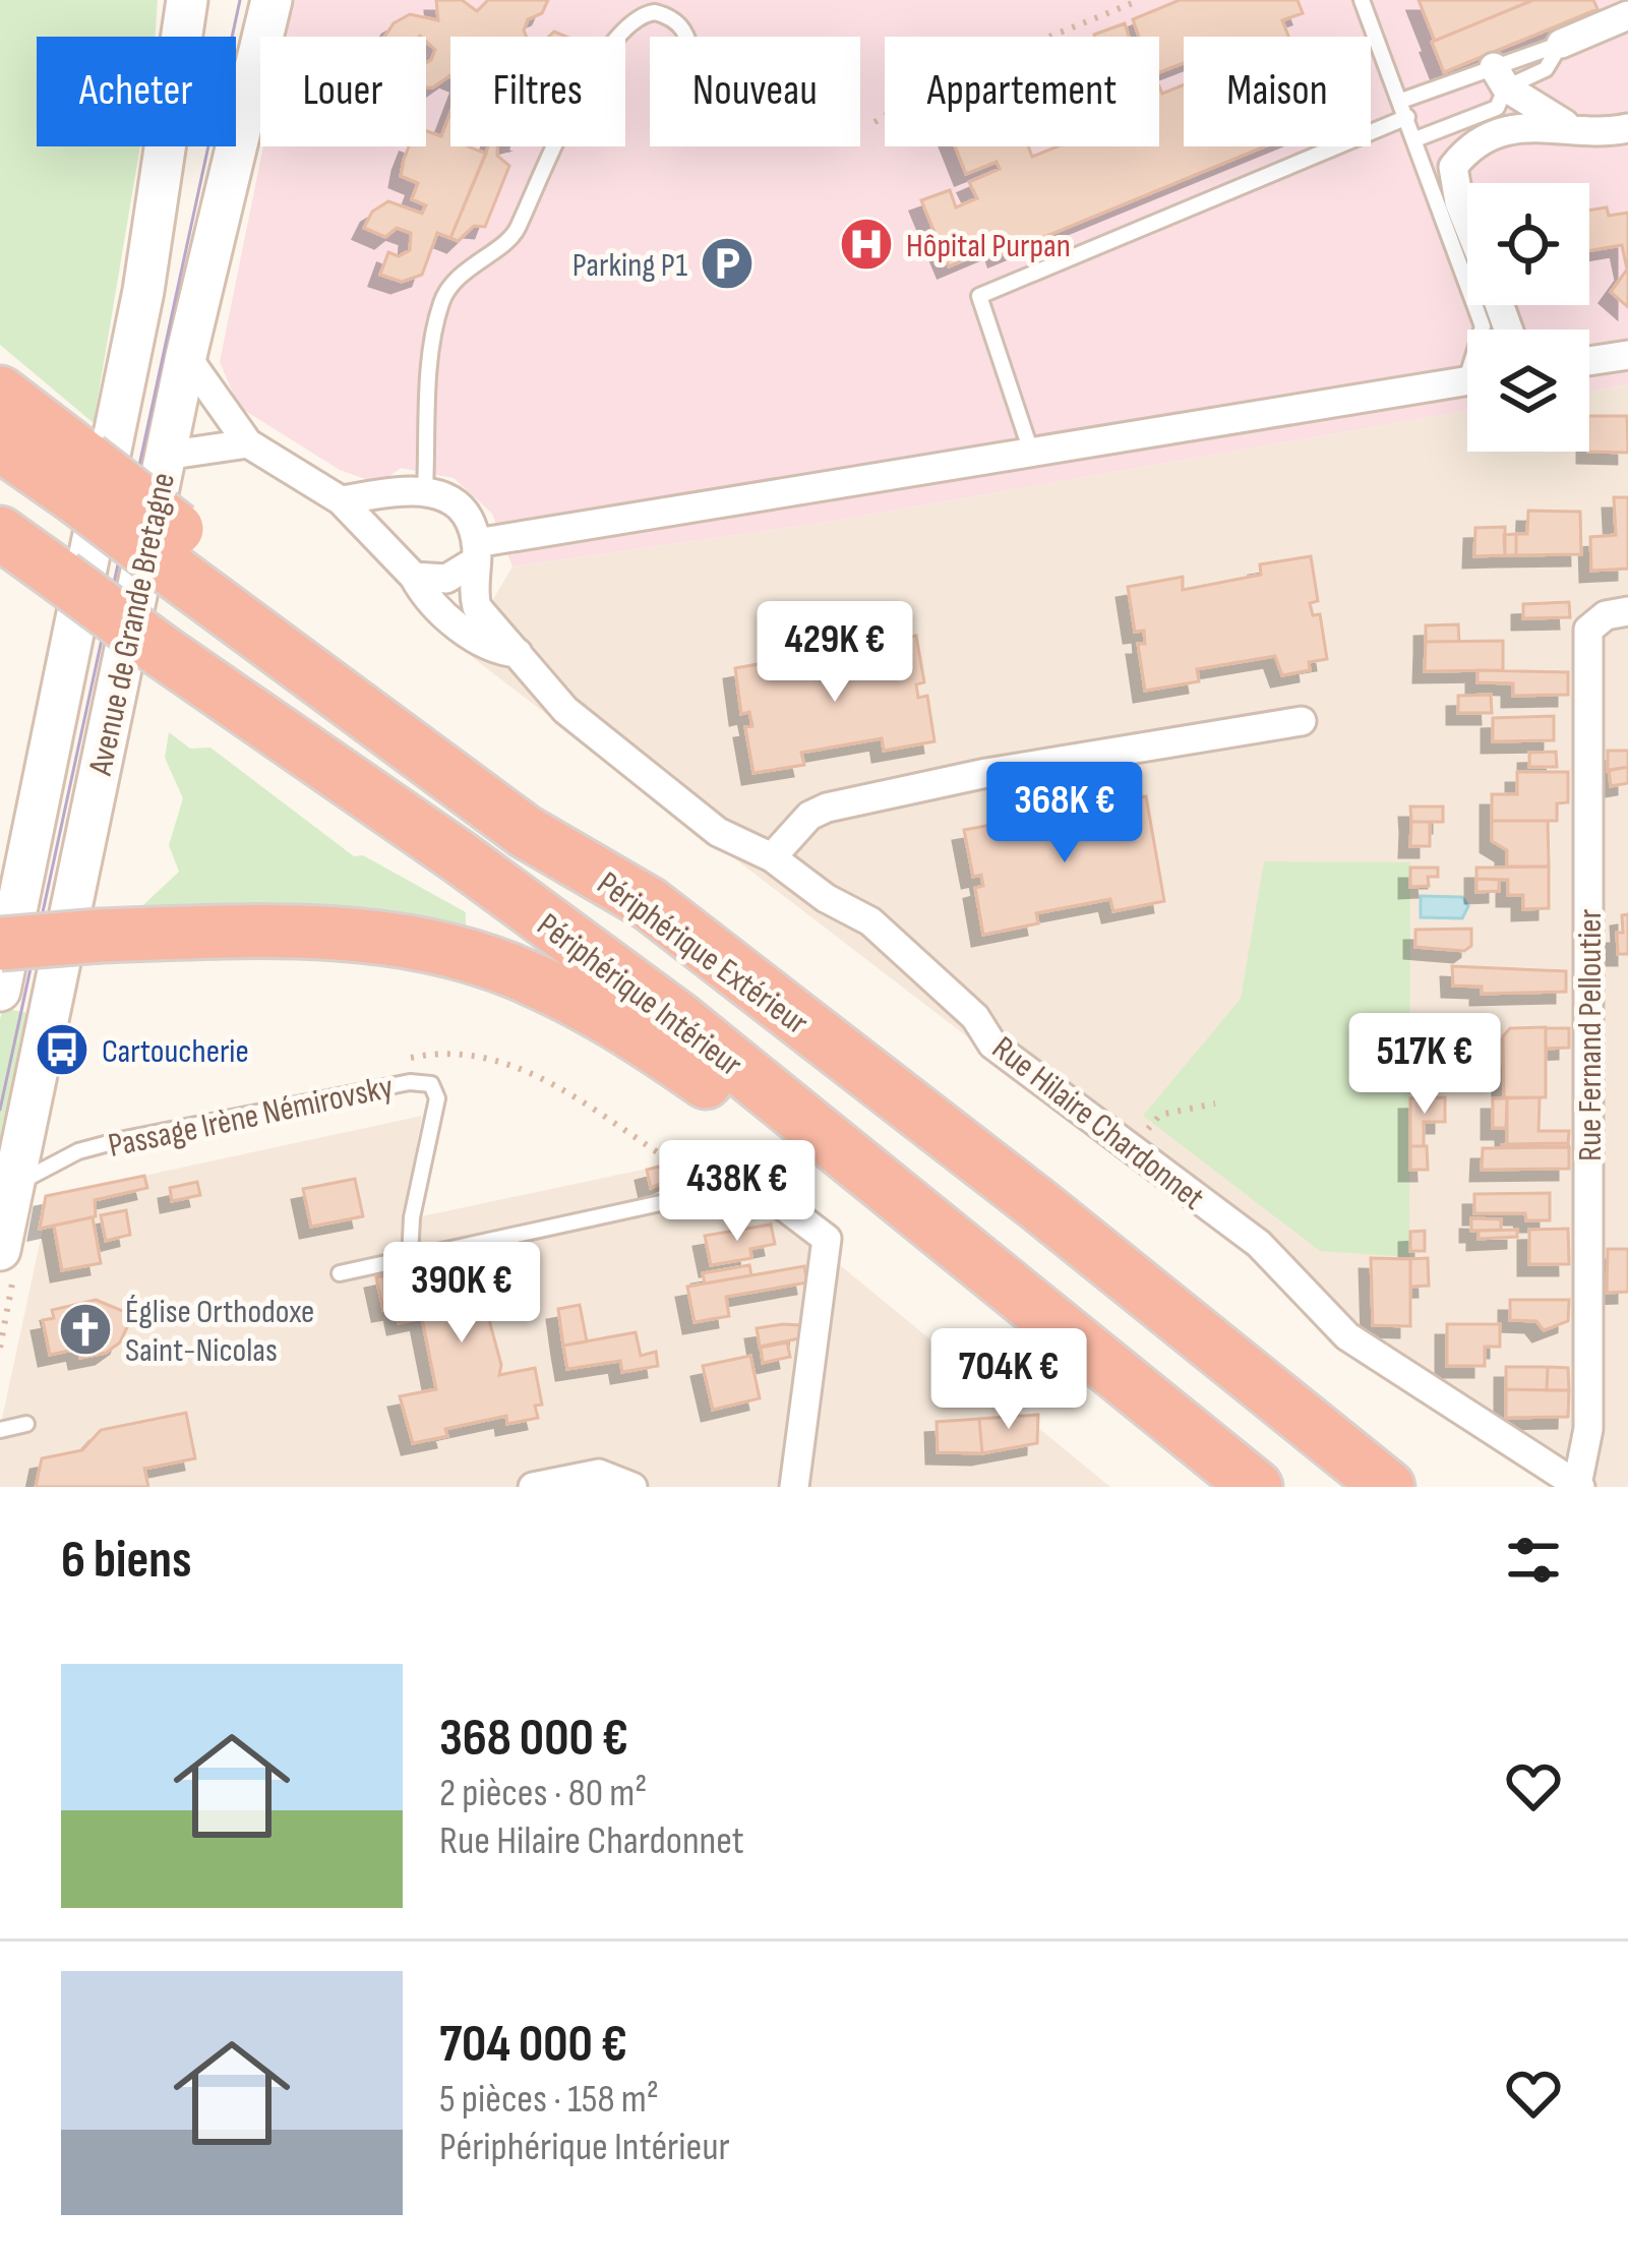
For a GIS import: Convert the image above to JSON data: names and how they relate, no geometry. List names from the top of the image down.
{
  "streets": {
    "highway": ["Périphérique Extérieur", "Périphérique Intérieur"],
    "main road": ["Avenue de Grande Bretagne"],
    "street": ["Rue Fernand Pelloutier", "Rue Hilaire Chardonnet"],
    "lane": ["Passage Irène Némirovsky"]
  },
  "crossings": [
    ["Avenue de Grande Bretagne", "Passage Irène Némirovsky"],
    ["Avenue de Grande Bretagne", "Rue Hilaire Chardonnet"],
    ["Rue Fernand Pelloutier", "Rue Hilaire Chardonnet"]
  ],
  "places": {
    "hospital": ["Hôpital Purpan"],
    "parking": ["Parking P1"],
    "bus stop": ["Cartoucherie"],
    "church": ["Église Orthodoxe Saint-Nicolas"]
  },
  "page": {
    "chip": [
      "Acheter",
      "Louer",
      "Filtres",
      "Nouveau",
      "Appartement",
      "Maison"
    ],
    "price": [
      "429K €",
      "368K €",
      "517K €",
      "438K €",
      "390K €",
      "704K €"
    ],
    "heading": "6 biens",
    "list": [
      {
        "name": "368 000 €",
        "note": "2 pièces · 80 m² · Rue Hilaire Chardonnet"
      },
      {
        "name": "704 000 €",
        "note": "5 pièces · 158 m² · Périphérique Intérieur"
      }
    ]
  }
}
